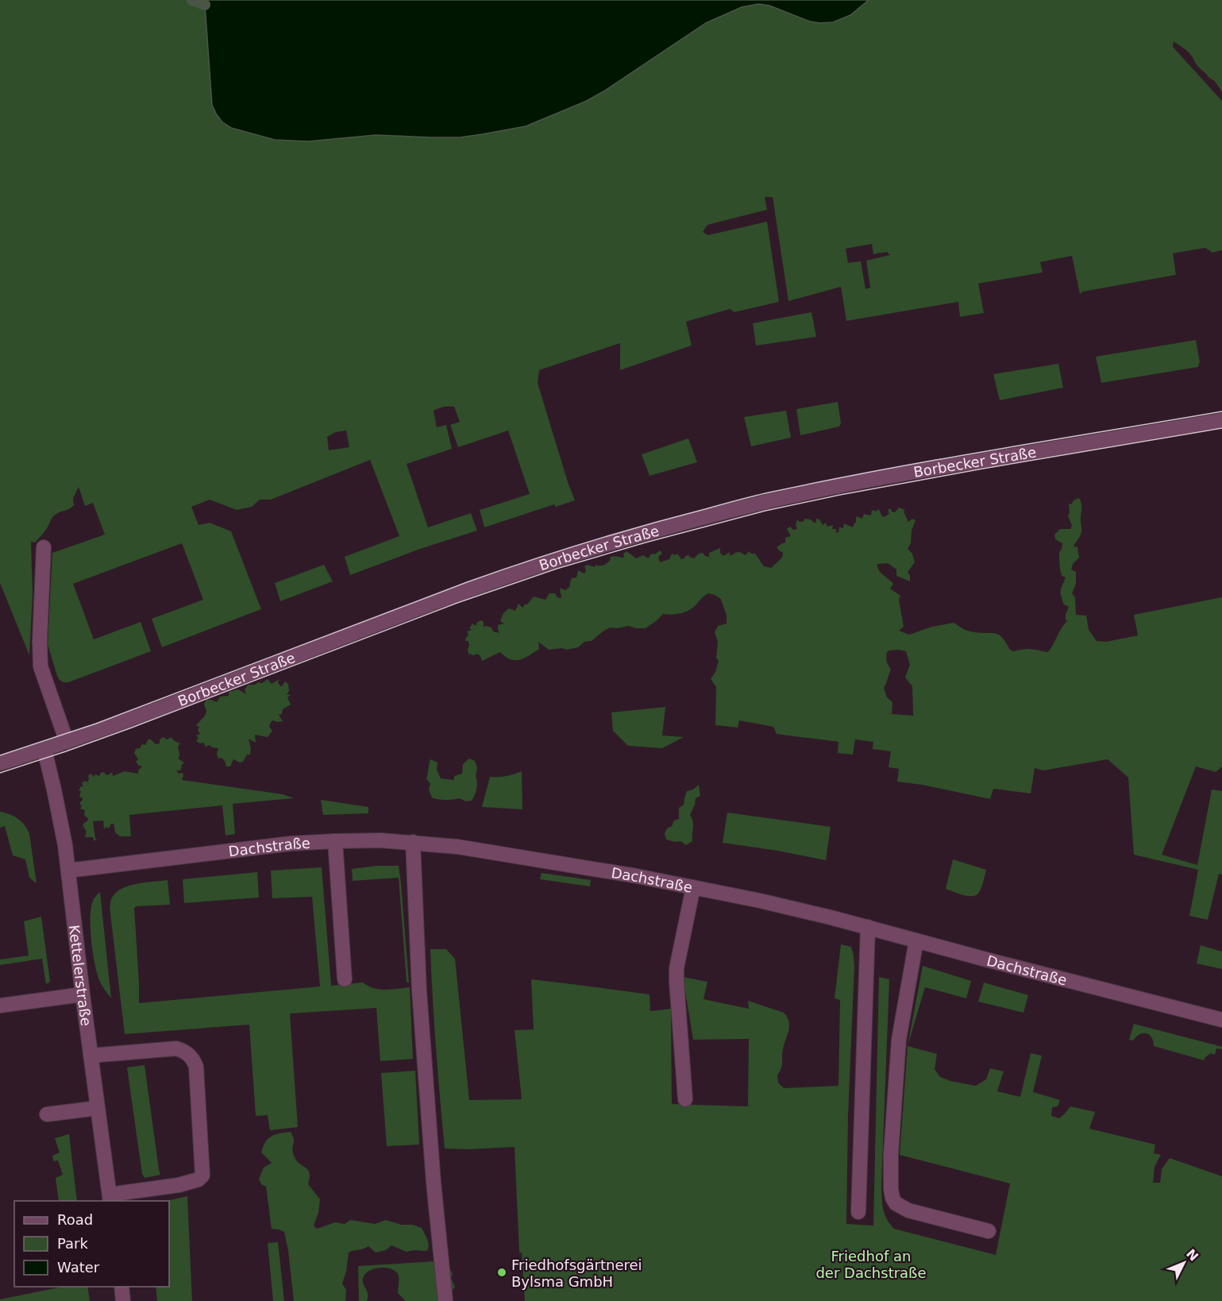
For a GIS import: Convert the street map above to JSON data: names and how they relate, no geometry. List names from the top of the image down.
{
  "streets": {
    "street": ["Borbecker Straße", "Dachstraße", "Kettelerstraße"]
  },
  "crossings": [
    ["Borbecker Straße", "Kettelerstraße"],
    ["Dachstraße", "Kettelerstraße"]
  ],
  "parks": ["Friedhof an der Dachstraße"],
  "places": ["Friedhofsgärtnerei Bylsma GmbH"],
  "legend": ["Road", "Park", "Water"],
  "north": "top right"
}
